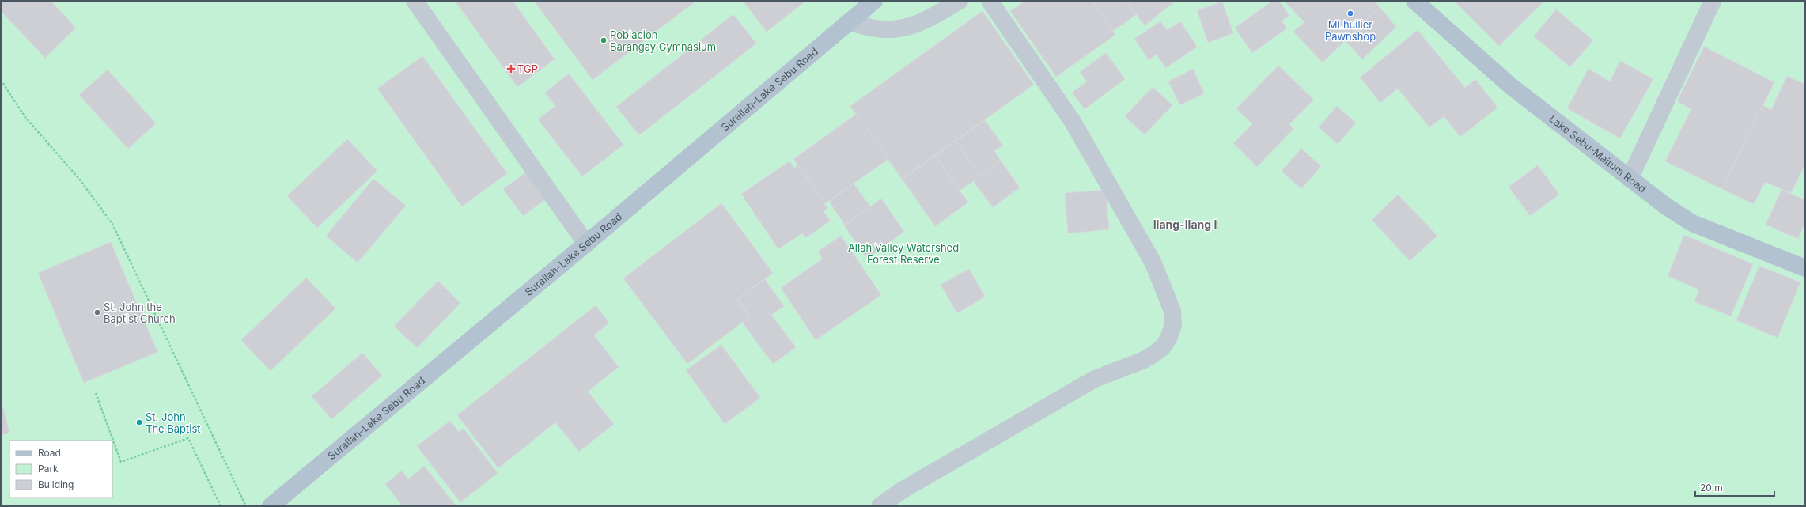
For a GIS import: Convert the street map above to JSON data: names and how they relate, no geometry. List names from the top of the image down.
{
  "streets": {
    "main road": ["Surallah-Lake Sebu Road", "Lake Sebu-Maitum Road"]
  },
  "districts": ["Ilang-Ilang I"],
  "parks": ["Allah Valley Watershed Forest Reserve"],
  "places": {
    "other": [
      "MLhuilier Pawnshop",
      "Poblacion Barangay Gymnasium",
      "St. John the Baptist Church",
      "St. John The Baptist"
    ],
    "health": ["TGP"]
  },
  "legend": ["Road", "Park", "Building"],
  "scale_bar": "20 m"
}
